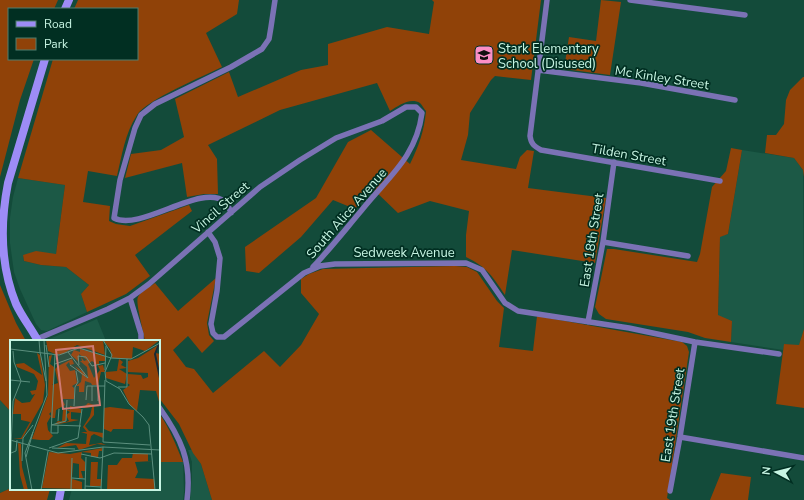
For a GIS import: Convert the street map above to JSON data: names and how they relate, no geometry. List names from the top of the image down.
{
  "streets": {
    "street": [
      "Mc Kinley Street",
      "Tilden Street",
      "Vincil Street",
      "South Alice Avenue",
      "East 18th Street",
      "Sedweek Avenue",
      "East 19th Street"
    ]
  },
  "crossings": [
    ["Mc Kinley Street", "Tilden Street"],
    ["Tilden Street", "East 18th Street"],
    ["Vincil Street", "South Alice Avenue"],
    ["South Alice Avenue", "Sedweek Avenue"],
    ["East 18th Street", "Sedweek Avenue"],
    ["Sedweek Avenue", "East 19th Street"]
  ],
  "places": {
    "school or university": ["Stark Elementary School (Disused)"]
  },
  "legend": ["Road", "Park"],
  "north": "left"
}
